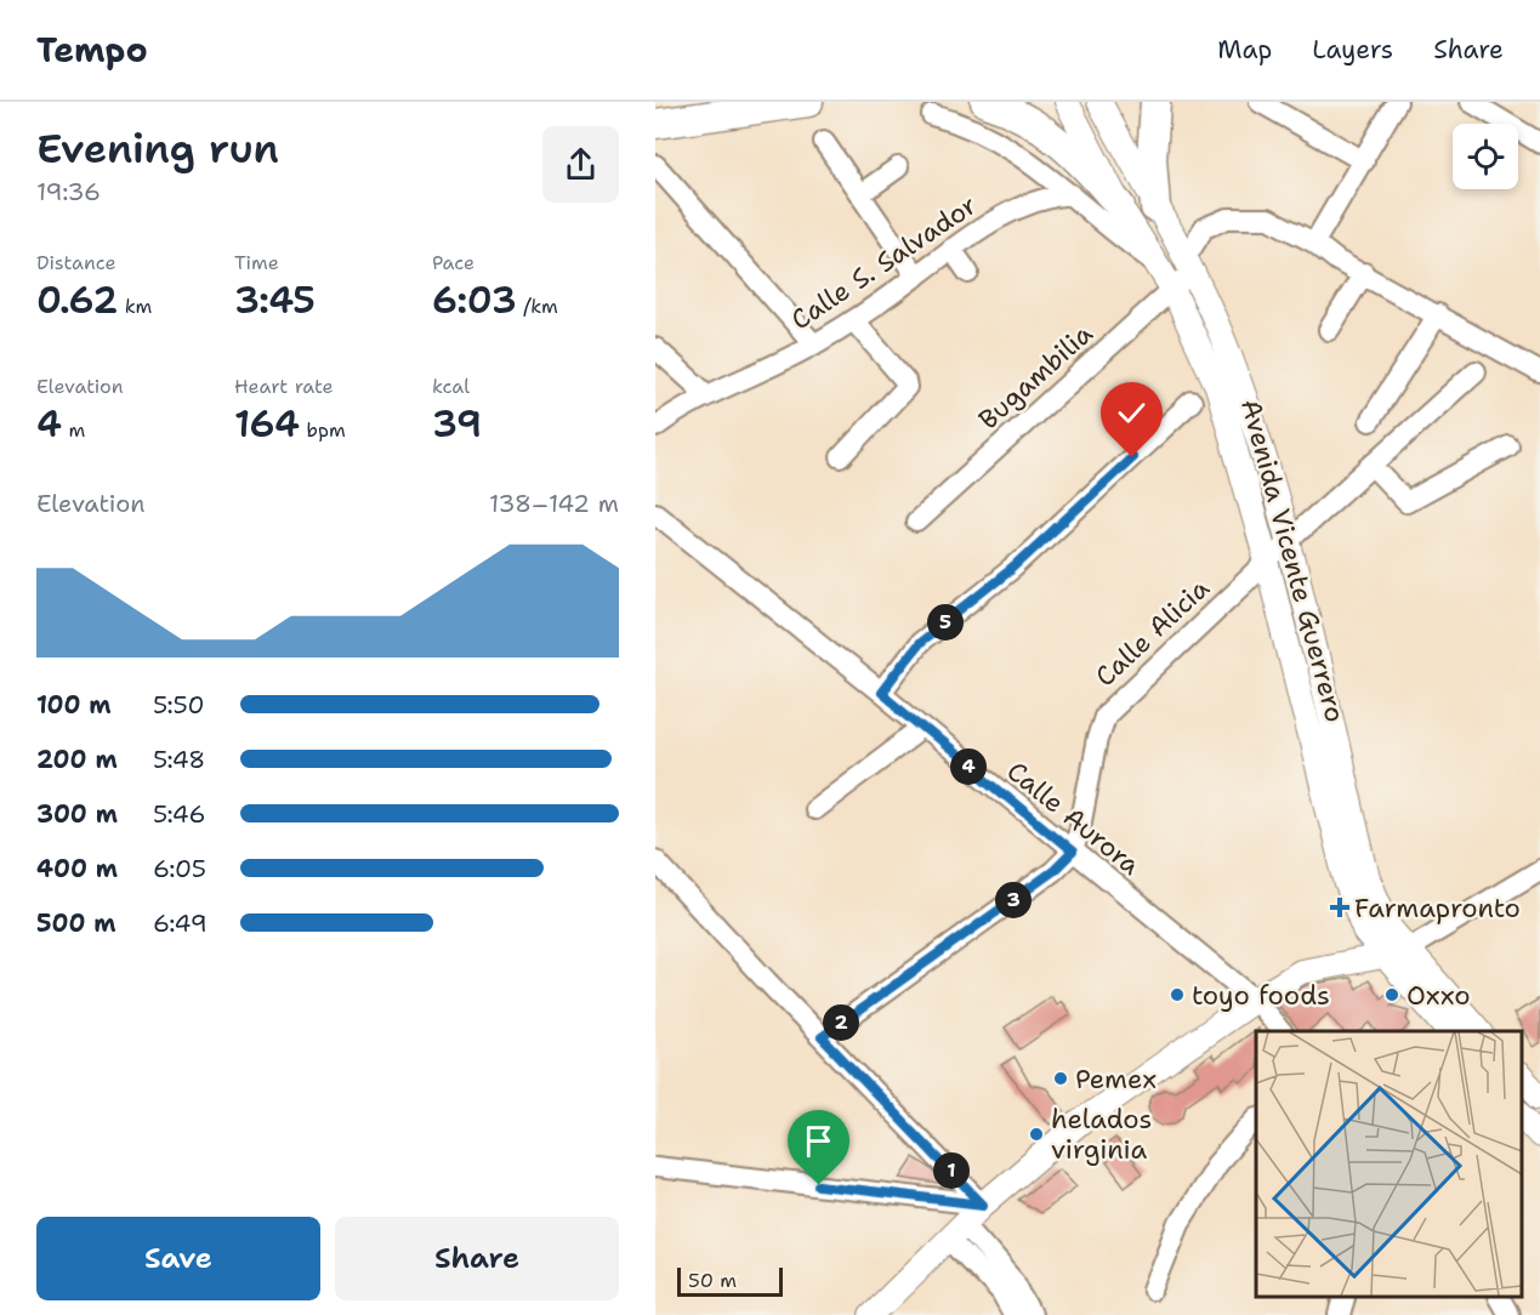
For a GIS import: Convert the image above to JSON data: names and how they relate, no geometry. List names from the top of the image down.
{
  "streets": {
    "main road": ["Avenida Vicente Guerrero"],
    "street": [
      "Calle S. Salvador",
      "Bugambilia",
      "Calle Alicia",
      "Calle Aurora"
    ]
  },
  "crossings": [
    ["Bugambilia", "Avenida Vicente Guerrero"],
    ["Avenida Vicente Guerrero", "Calle Alicia"],
    ["Calle Alicia", "Calle Aurora"]
  ],
  "places": {
    "health": ["Farmapronto"],
    "other": [
      "toyo foods",
      "Oxxo",
      "Pemex",
      "helados virginia"
    ]
  },
  "scale_bar": "50 m",
  "page": {
    "header": "Tempo",
    "nav": ["Map", "Layers", "Share"],
    "heading": ["Evening run", "19:36"],
    "stats": [
      ["Distance", "0.62 km"],
      ["Time", "3:45"],
      ["Pace", "6:03 /km"],
      ["Elevation", "4 m"],
      ["Heart rate", "164 bpm"],
      ["kcal", "39"]
    ],
    "chart": ["Elevation", "138–142 m"],
    "pins": [
      "5",
      "4",
      "3",
      "2",
      "1"
    ],
    "list": [
      {
        "name": "100 m",
        "note": "5:50"
      },
      {
        "name": "200 m",
        "note": "5:48"
      },
      {
        "name": "300 m",
        "note": "5:46"
      },
      {
        "name": "400 m",
        "note": "6:05"
      },
      {
        "name": "500 m",
        "note": "6:49"
      }
    ],
    "buttons": ["Save", "Share"],
    "scale": "50 m"
  }
}
